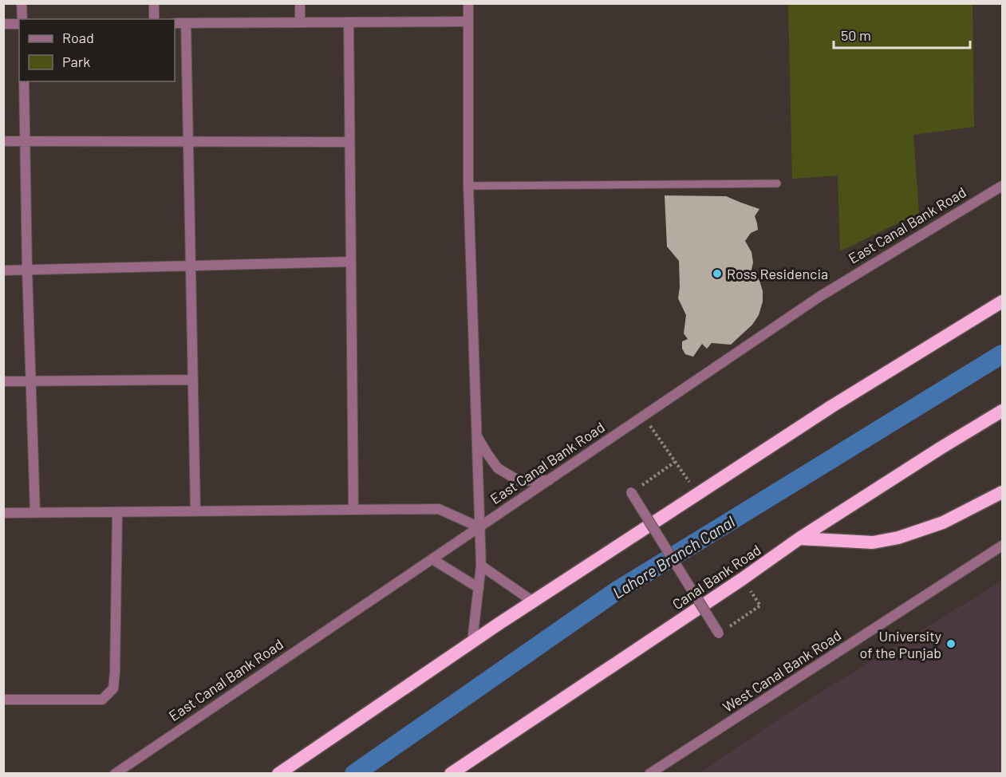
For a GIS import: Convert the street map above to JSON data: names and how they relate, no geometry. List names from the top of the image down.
{
  "streets": {
    "highway": ["Canal Bank Road"],
    "street": ["East Canal Bank Road", "West Canal Bank Road"]
  },
  "water": ["Lahore Branch Canal"],
  "places": ["Ross Residencia", "University of the Punjab"],
  "legend": ["Road", "Park"],
  "scale_bar": "50 m"
}
